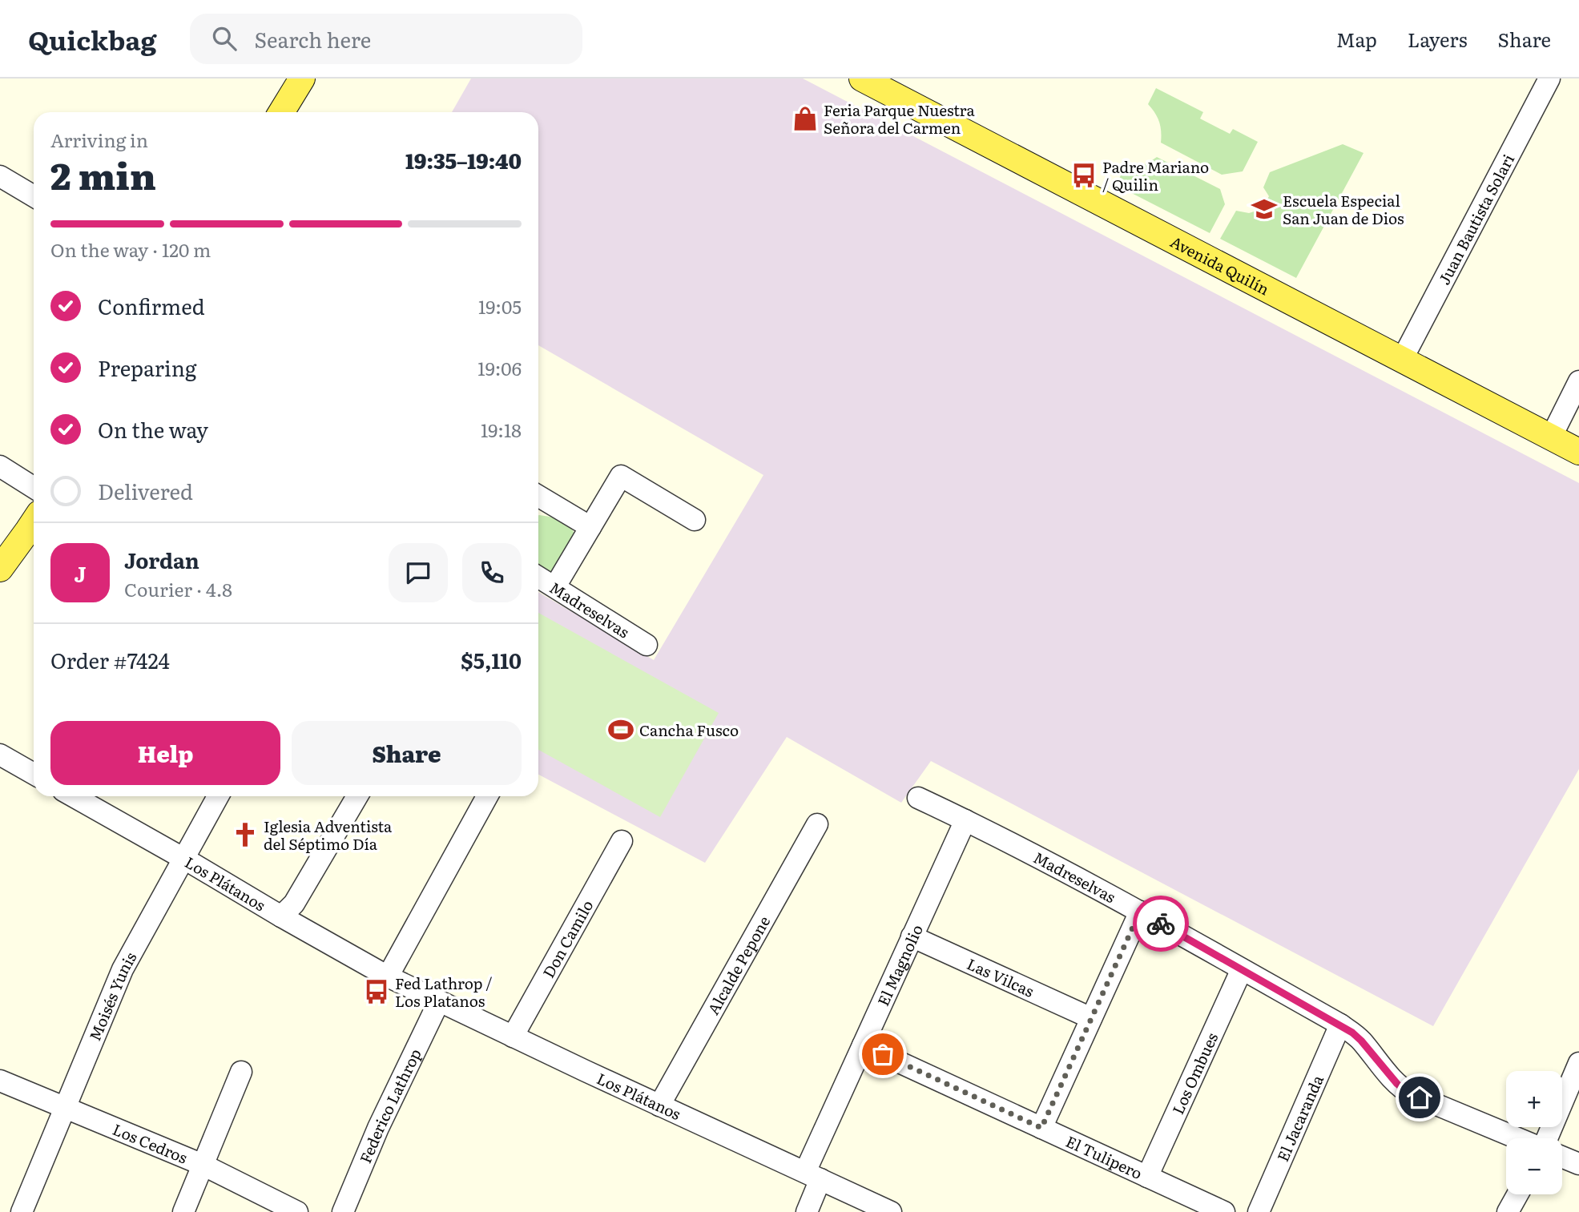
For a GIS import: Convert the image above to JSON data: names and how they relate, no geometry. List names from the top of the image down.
{
  "streets": {
    "main road": ["Avenida Quilín"],
    "street": [
      "Juan Bautista Solari",
      "Madreselvas",
      "Los Plátanos",
      "Don Camilo",
      "Alcalde Pepone",
      "El Magnolio",
      "Las Vilcas",
      "Moisés Yunis",
      "Los Ombues",
      "Federico Lathrop",
      "El Jacaranda",
      "Los Cedros",
      "El Tulipero"
    ]
  },
  "crossings": [
    ["Juan Bautista Solari", "Avenida Quilín"],
    ["Madreselvas", "El Magnolio"],
    ["Madreselvas", "Los Ombues"],
    ["Madreselvas", "El Jacaranda"],
    ["Los Plátanos", "Don Camilo"],
    ["Los Plátanos", "Alcalde Pepone"],
    ["Los Plátanos", "El Magnolio"],
    ["Los Plátanos", "Moisés Yunis"],
    ["Los Plátanos", "Federico Lathrop"],
    ["El Magnolio", "Las Vilcas"],
    ["El Magnolio", "El Tulipero"],
    ["Moisés Yunis", "Los Cedros"],
    ["Los Ombues", "El Tulipero"]
  ],
  "places": {
    "shop": ["Feria Parque Nuestra Señora del Carmen"],
    "bus stop": ["Padre Mariano / Quilin", "Fed Lathrop / Los Platanos"],
    "school or university": ["Escuela Especial San Juan de Dios"],
    "sports": ["Cancha Fusco"],
    "church": ["Iglesia Adventista del Séptimo Día"]
  },
  "page": {
    "header": "Quickbag",
    "search": "Search here",
    "nav": ["Map", "Layers", "Share"],
    "heading": ["2 min", "Arriving in", "19:35–19:40"],
    "panel": [
      "Jordan",
      "Courier · 4.8",
      "Order #7424",
      "$5,110"
    ],
    "bar": "On the way · 120 m",
    "list": [
      ["Confirmed", "19:05"],
      ["Preparing", "19:06"],
      ["On the way", "19:18"],
      "Delivered"
    ],
    "round": "J",
    "buttons": ["Help", "Share"],
    "map_buttons": ["+", "−"]
  }
}
